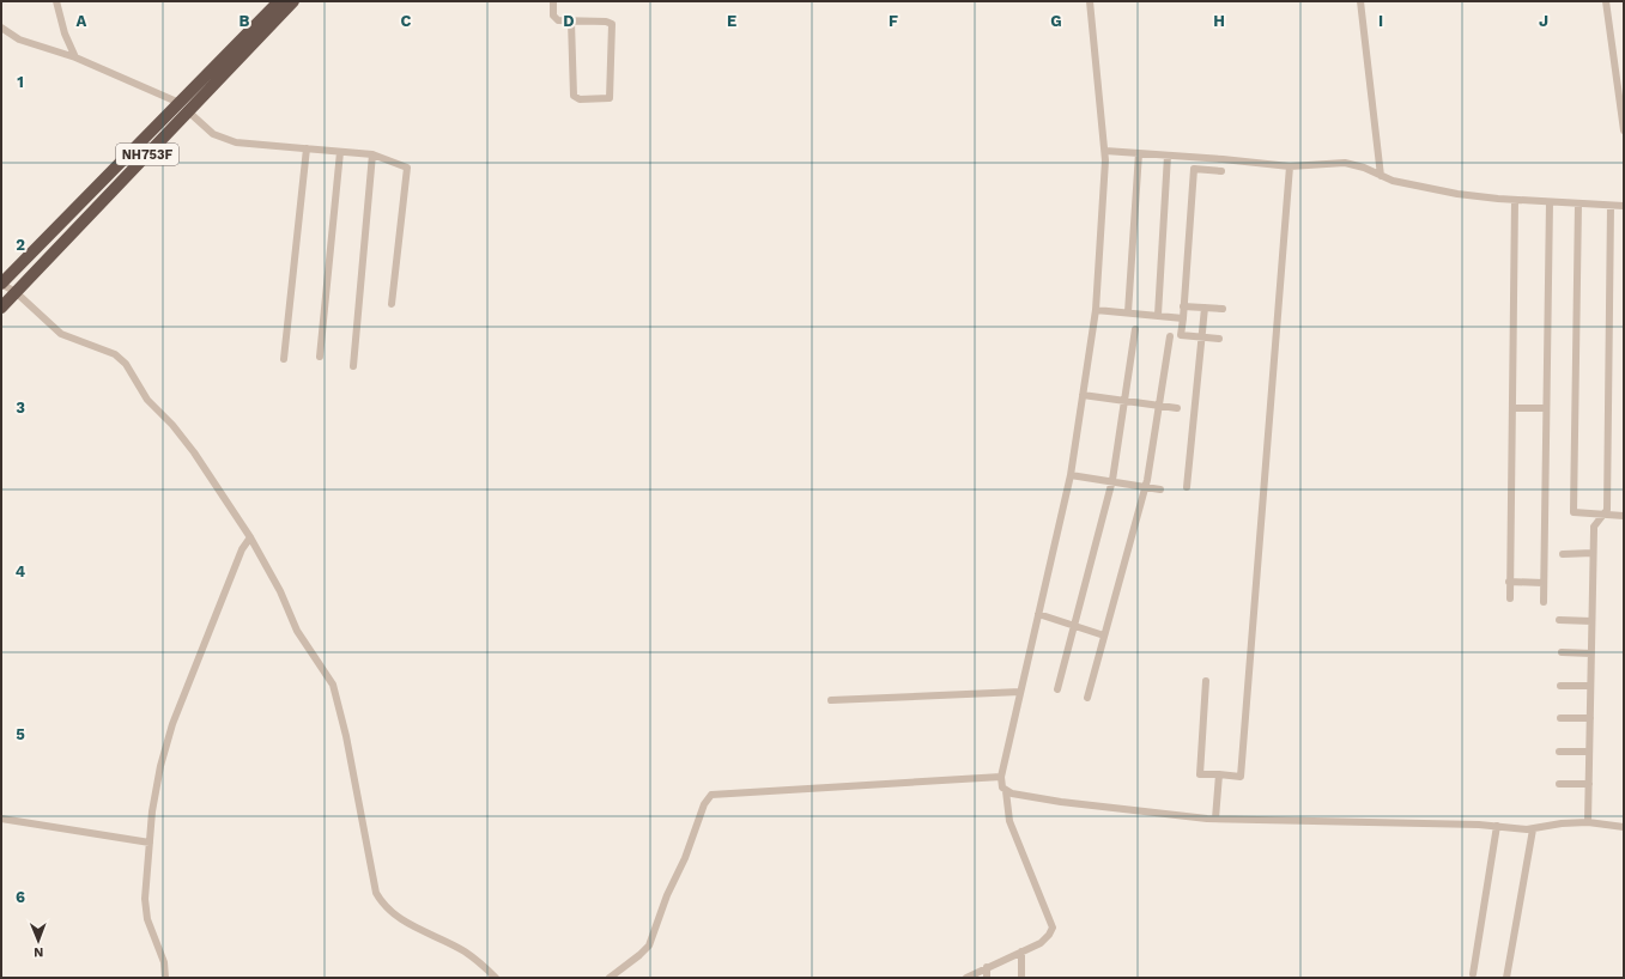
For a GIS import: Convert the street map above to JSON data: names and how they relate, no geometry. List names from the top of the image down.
{
  "streets": {
    "highway": ["NH753F"]
  },
  "north": "bottom",
  "grid": {
    "columns": [
      "A",
      "B",
      "C",
      "D",
      "E",
      "F",
      "G",
      "H",
      "I",
      "J"
    ],
    "rows": [
      "1",
      "2",
      "3",
      "4",
      "5",
      "6"
    ]
  }
}
